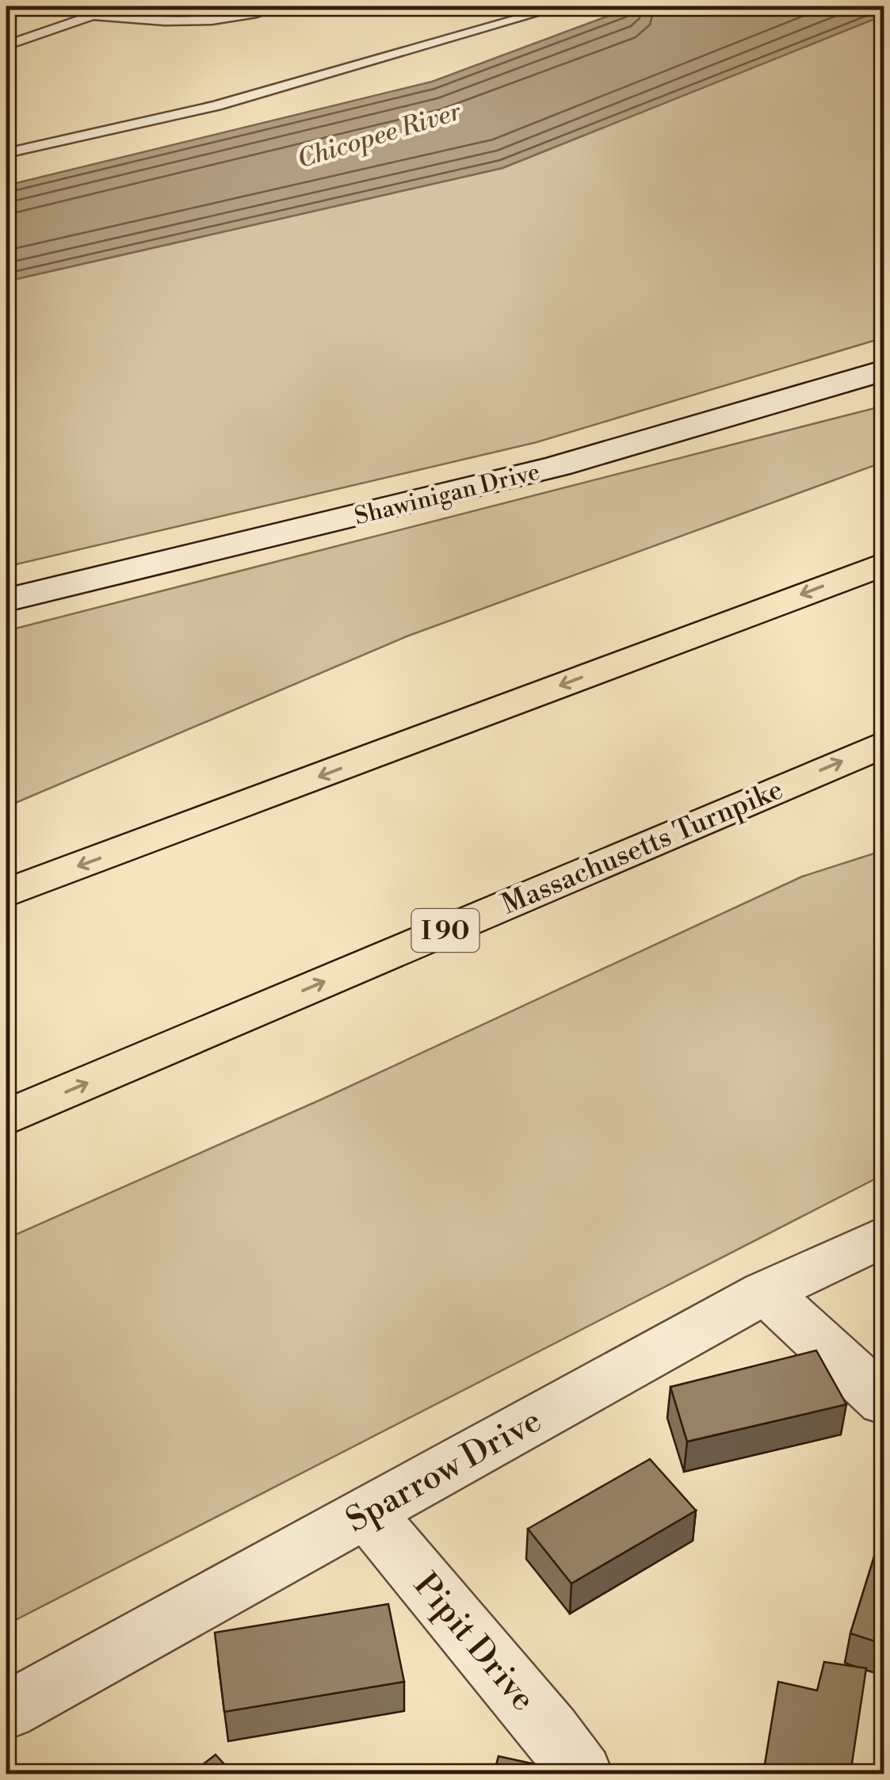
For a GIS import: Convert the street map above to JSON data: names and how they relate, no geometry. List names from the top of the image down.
{
  "streets": {
    "highway": ["Massachusetts Turnpike", "I 90"],
    "main road": ["Shawinigan Drive", "Sparrow Drive", "Pipit Drive"]
  },
  "crossings": [
    ["Sparrow Drive", "Pipit Drive"]
  ],
  "water": ["Chicopee River"]
}
